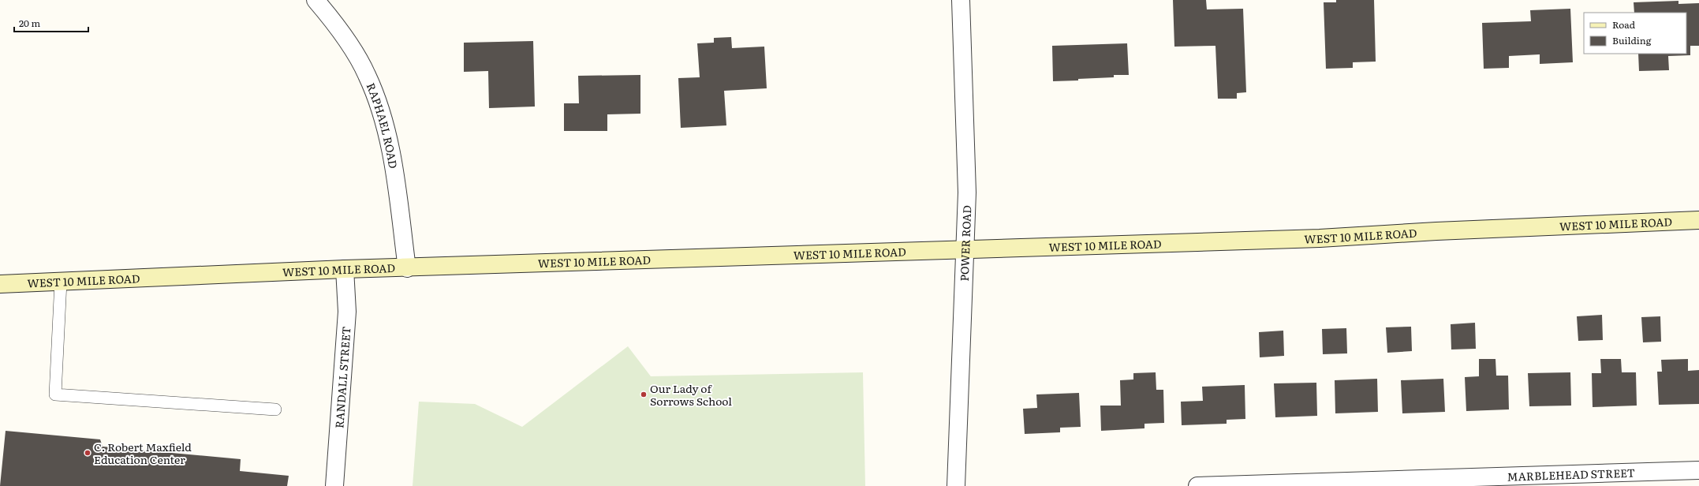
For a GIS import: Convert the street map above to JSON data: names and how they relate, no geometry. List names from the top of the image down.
{
  "streets": {
    "street": [
      "RAPHAEL ROAD",
      "WEST 10 MILE ROAD",
      "POWER ROAD",
      "RANDALL STREET",
      "MARBLEHEAD STREET"
    ]
  },
  "crossings": [
    ["RAPHAEL ROAD", "WEST 10 MILE ROAD"],
    ["WEST 10 MILE ROAD", "POWER ROAD"],
    ["WEST 10 MILE ROAD", "RANDALL STREET"]
  ],
  "places": ["Our Lady of Sorrows School", "C. Robert Maxfield Education Center"],
  "legend": ["Road", "Building"],
  "scale_bar": "20 m"
}
